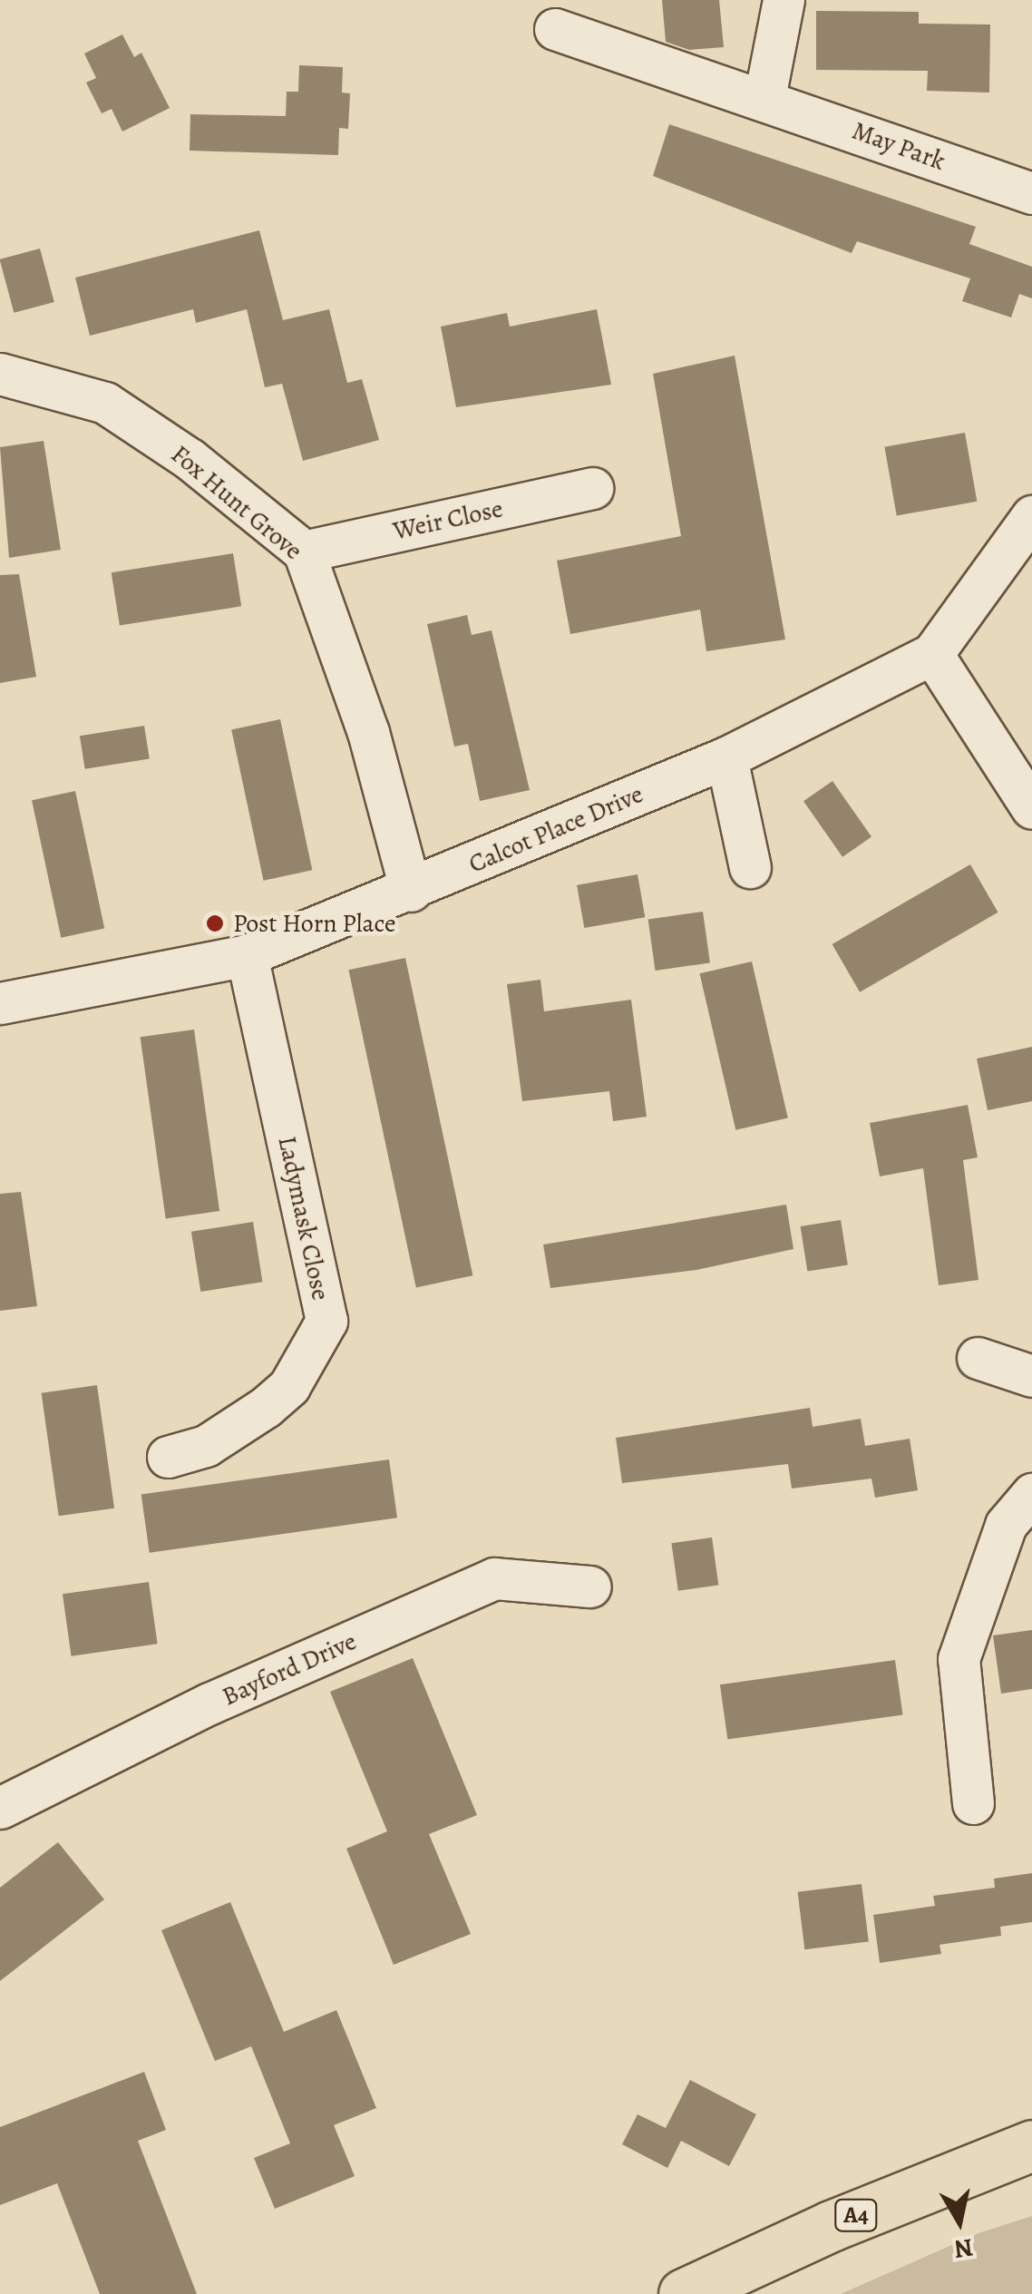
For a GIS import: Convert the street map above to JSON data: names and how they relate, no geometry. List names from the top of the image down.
{
  "streets": {
    "main road": ["A4"],
    "street": [
      "May Park",
      "Fox Hunt Grove",
      "Weir Close",
      "Calcot Place Drive",
      "Ladymask Close",
      "Bayford Drive"
    ]
  },
  "crossings": [
    ["Fox Hunt Grove", "Weir Close"],
    ["Fox Hunt Grove", "Calcot Place Drive"],
    ["Calcot Place Drive", "Ladymask Close"]
  ],
  "places": ["Post Horn Place"],
  "north": "bottom"
}
